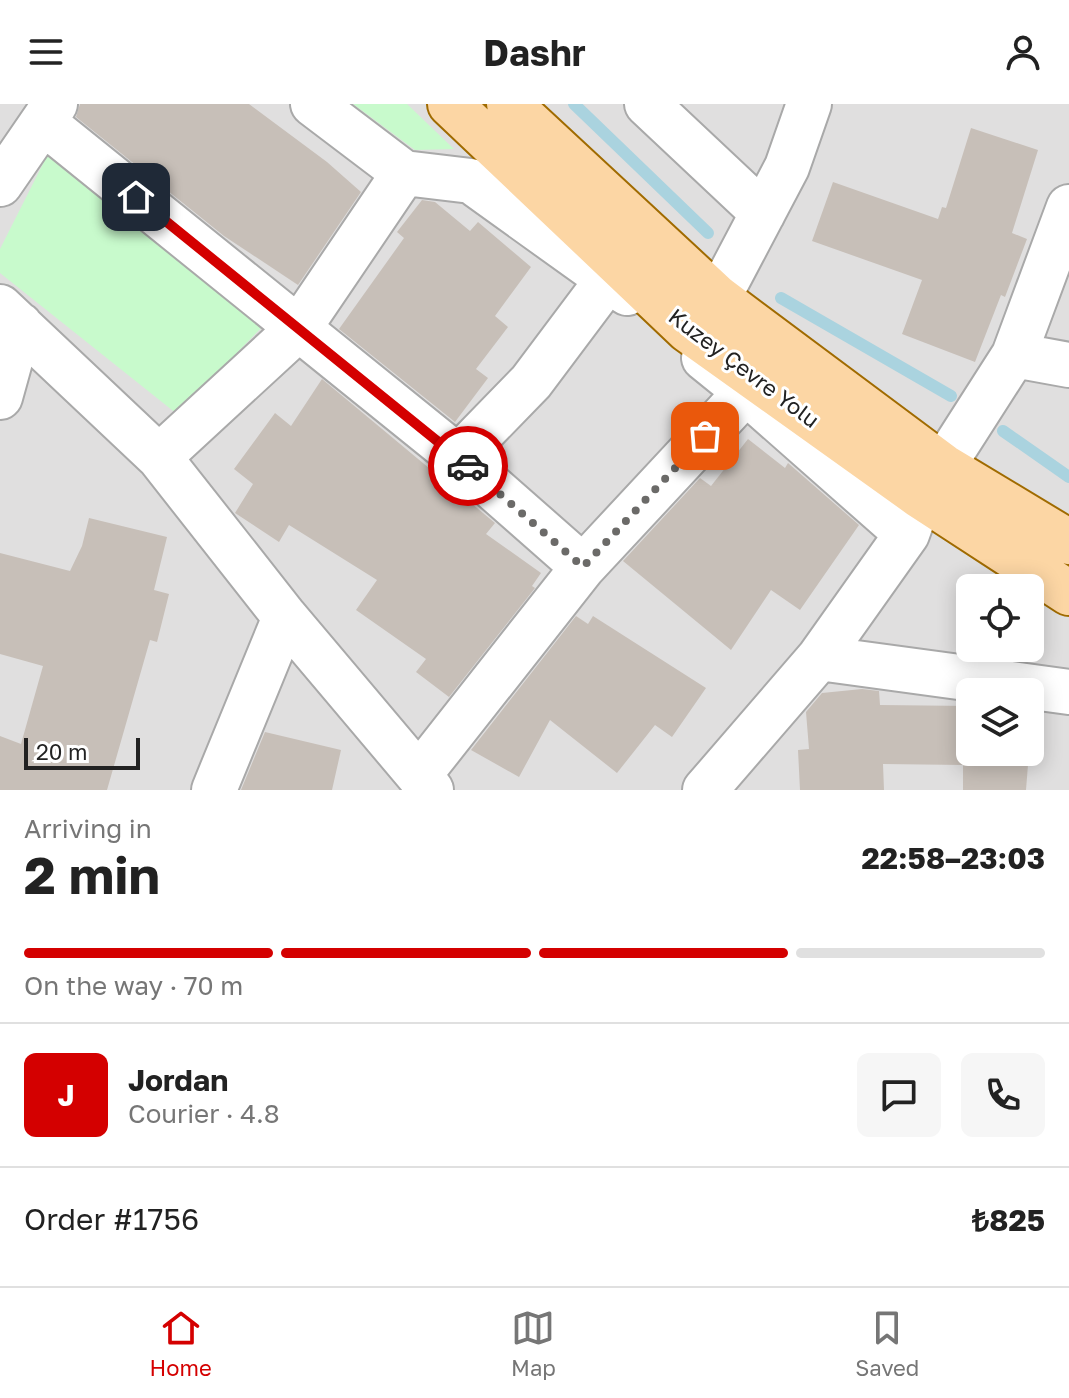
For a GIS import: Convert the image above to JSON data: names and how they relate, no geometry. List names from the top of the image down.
{
  "streets": {
    "main road": ["Kuzey Çevre Yolu"]
  },
  "scale_bar": "20 m",
  "page": {
    "header": "Dashr",
    "scale": "20 m",
    "heading": ["2 min", "Arriving in", "22:58–23:03"],
    "panel": [
      "Jordan",
      "Courier · 4.8",
      "Order #1756",
      "₺825"
    ],
    "bar": "On the way · 70 m",
    "round": "J",
    "tabs": ["Home", "Map", "Saved"]
  }
}
